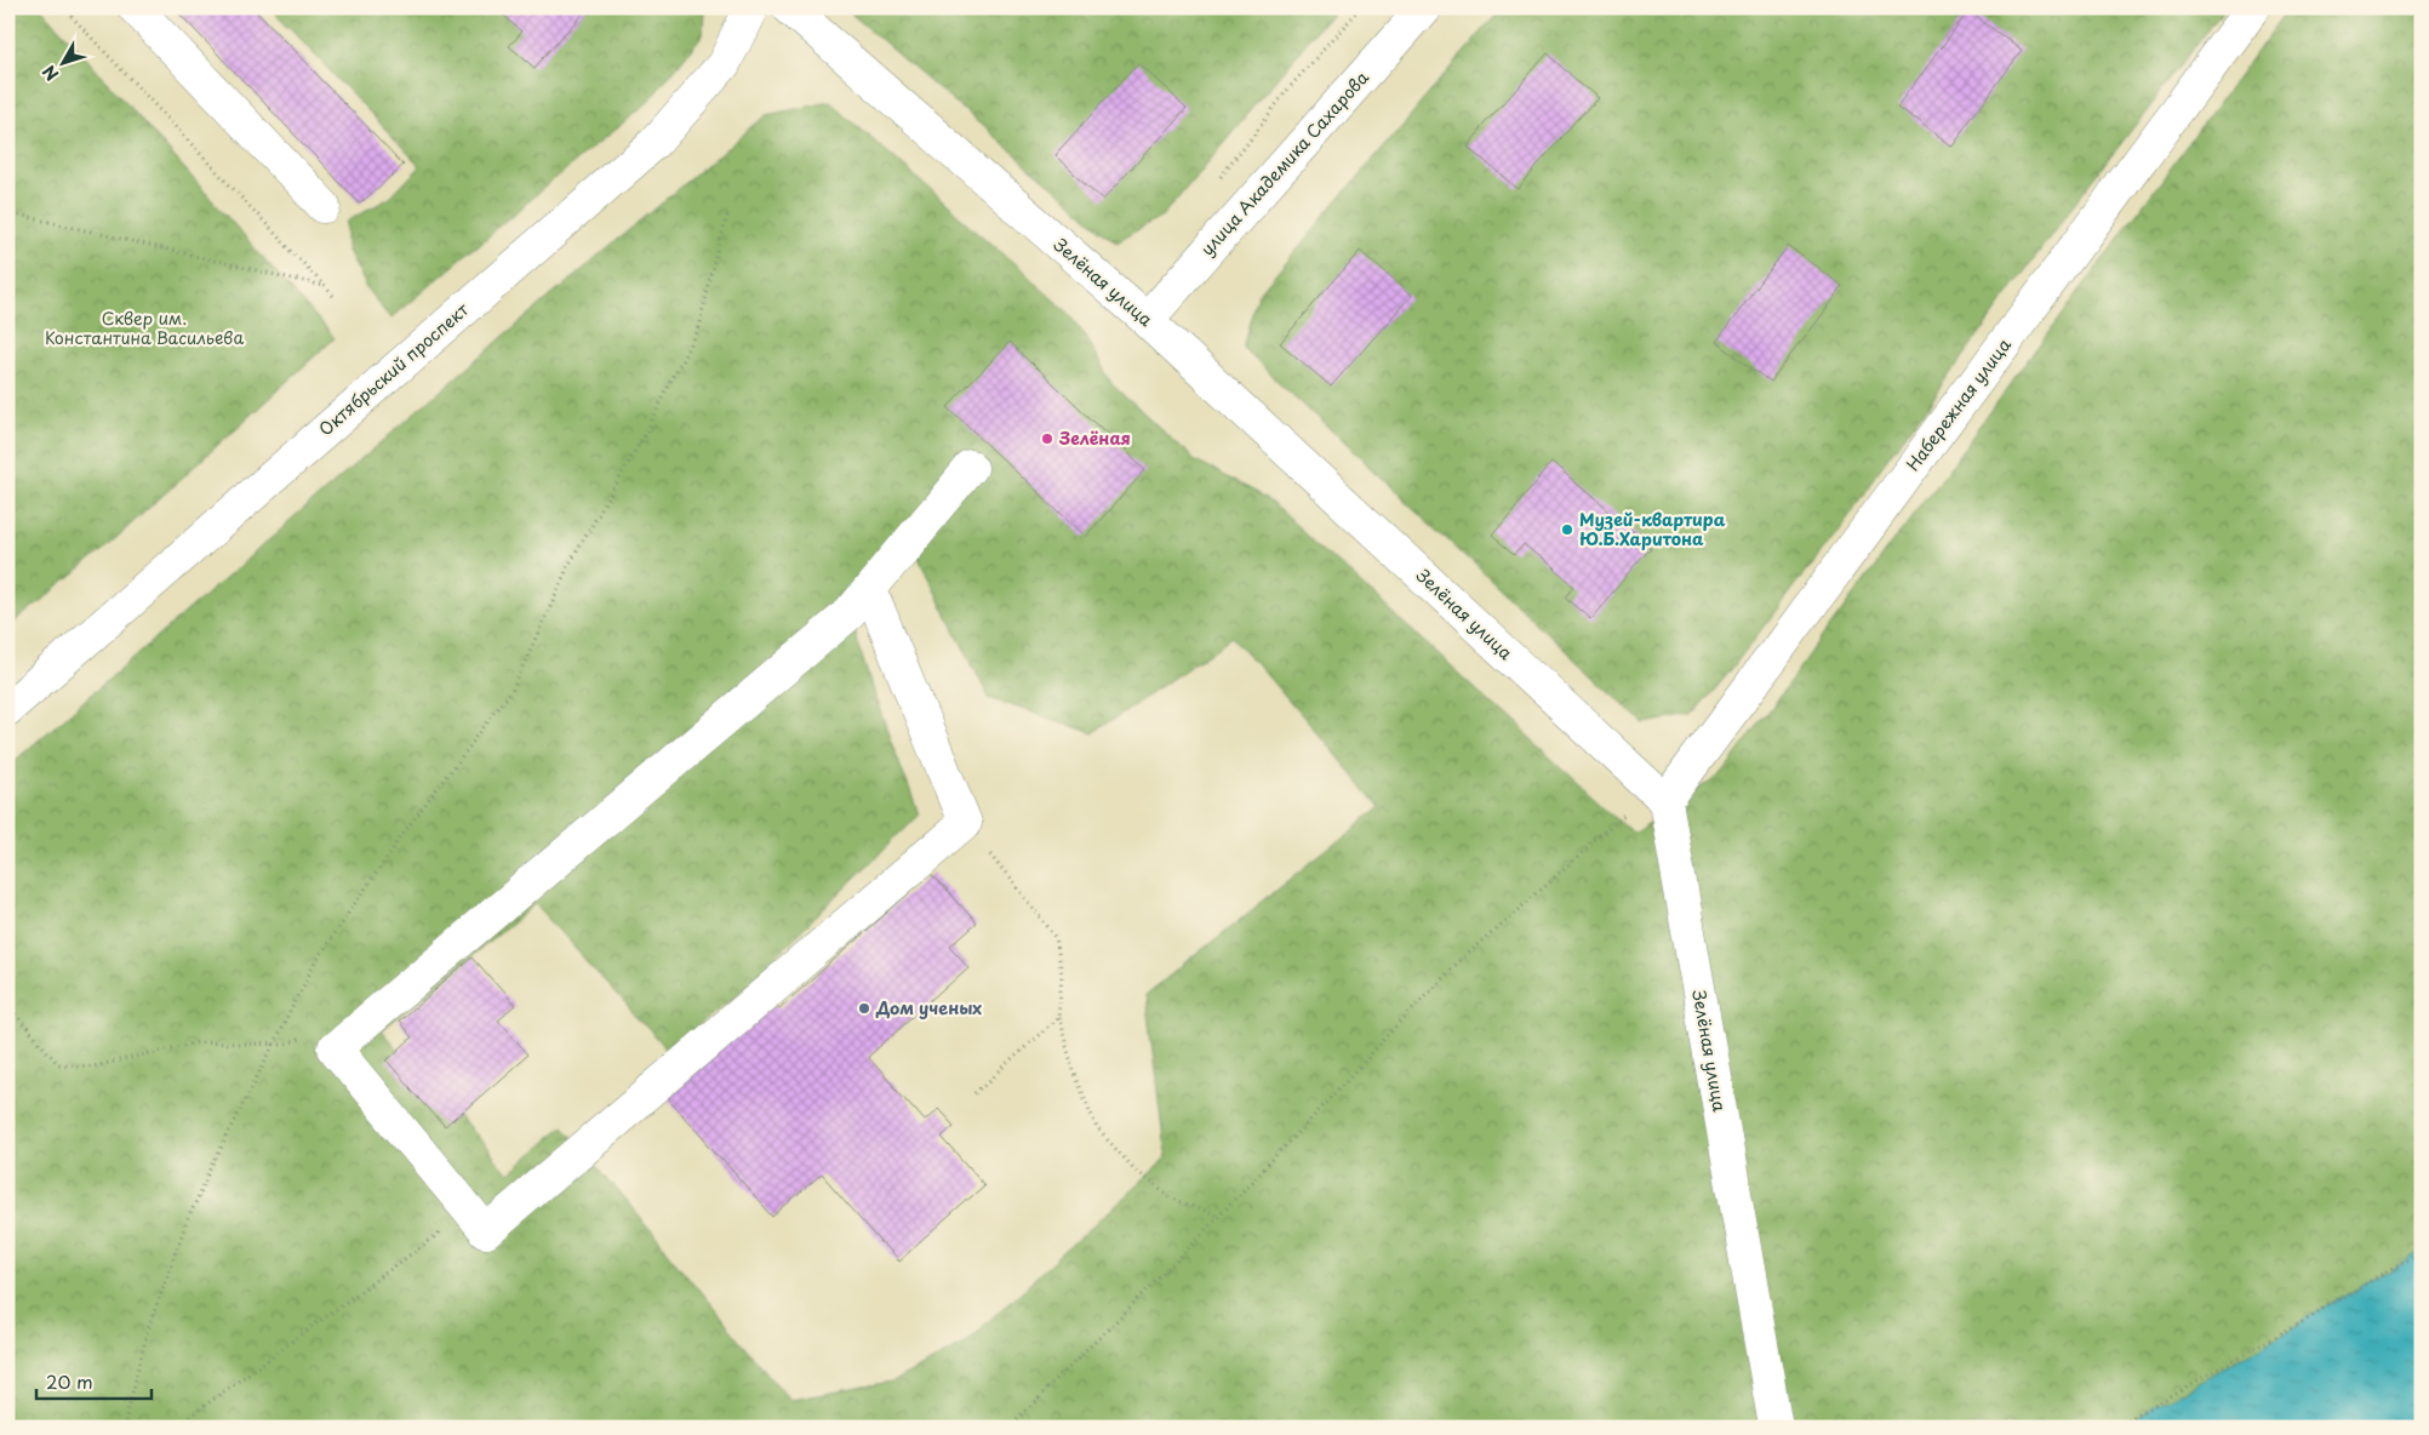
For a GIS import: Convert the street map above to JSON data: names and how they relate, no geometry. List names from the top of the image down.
{
  "streets": {
    "street": [
      "улица Академика Сахарова",
      "Зелёная улица",
      "Октябрьский проспект",
      "Набережная улица"
    ]
  },
  "crossings": [
    ["улица Академика Сахарова", "Зелёная улица"],
    ["Зелёная улица", "Набережная улица"]
  ],
  "parks": ["Сквер им. Константина Васильева"],
  "places": ["Зелёная", "Музей-квартира Ю.Б.Харитона", "Дом ученых"],
  "scale_bar": "20 m",
  "north": "bottom left"
}
